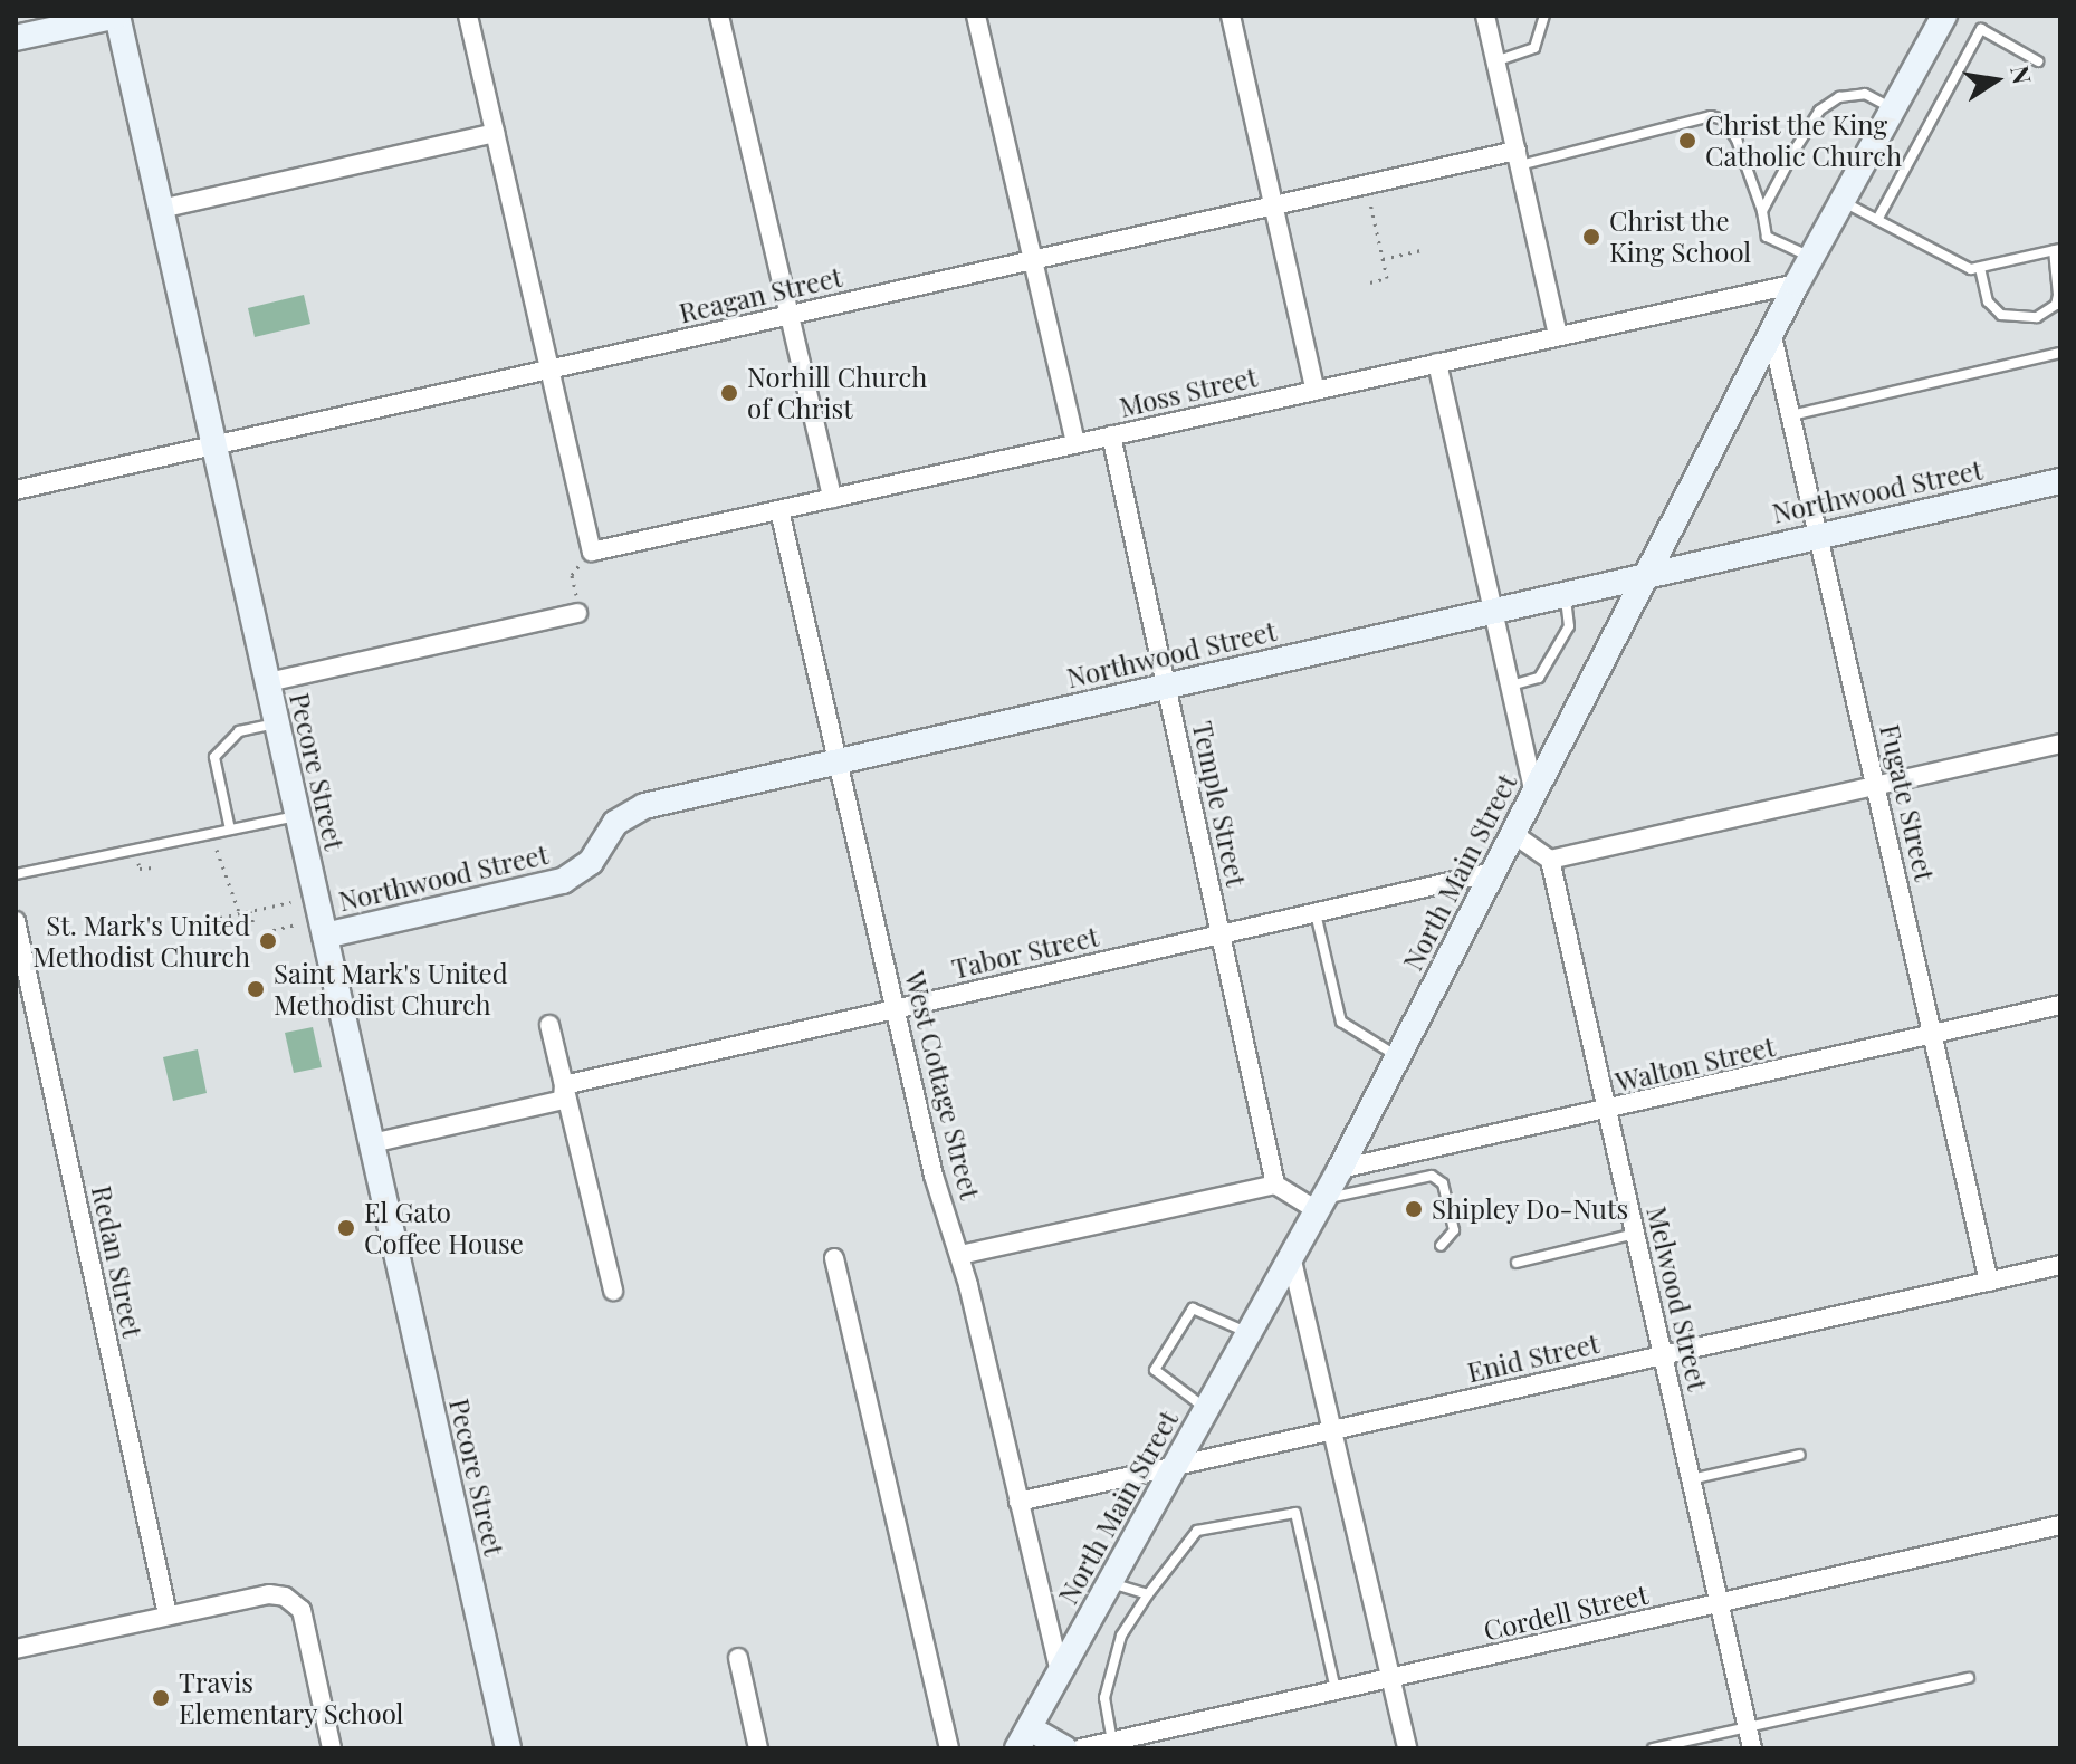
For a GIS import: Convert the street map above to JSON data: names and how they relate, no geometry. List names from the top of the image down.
{
  "streets": {
    "street": [
      "Reagan Street",
      "Moss Street",
      "Northwood Street",
      "Pecore Street",
      "Fugate Street",
      "Temple Street",
      "North Main Street",
      "Tabor Street",
      "Walton Street",
      "West Cottage Street",
      "Redan Street",
      "Melwood Street",
      "Enid Street",
      "Cordell Street"
    ]
  },
  "crossings": [
    ["Reagan Street", "Pecore Street"],
    ["Moss Street", "Temple Street"],
    ["Moss Street", "North Main Street"],
    ["Moss Street", "West Cottage Street"],
    ["Northwood Street", "Pecore Street"],
    ["Northwood Street", "Fugate Street"],
    ["Northwood Street", "Temple Street"],
    ["Northwood Street", "North Main Street"],
    ["Northwood Street", "West Cottage Street"],
    ["Pecore Street", "Tabor Street"],
    ["Fugate Street", "North Main Street"],
    ["Fugate Street", "Walton Street"],
    ["Fugate Street", "Enid Street"],
    ["Temple Street", "Tabor Street"],
    ["North Main Street", "Tabor Street"],
    ["North Main Street", "Walton Street"],
    ["North Main Street", "West Cottage Street"],
    ["North Main Street", "Enid Street"],
    ["Tabor Street", "West Cottage Street"],
    ["Walton Street", "Melwood Street"],
    ["West Cottage Street", "Enid Street"],
    ["Melwood Street", "Enid Street"],
    ["Melwood Street", "Cordell Street"]
  ],
  "places": [
    "Christ the King Catholic Church",
    "Christ the King School",
    "Norhill Church of Christ",
    "St. Mark's United Methodist Church",
    "Saint Mark's United Methodist Church",
    "Shipley Do-Nuts",
    "El Gato Coffee House",
    "Travis Elementary School"
  ],
  "north": "right"
}
